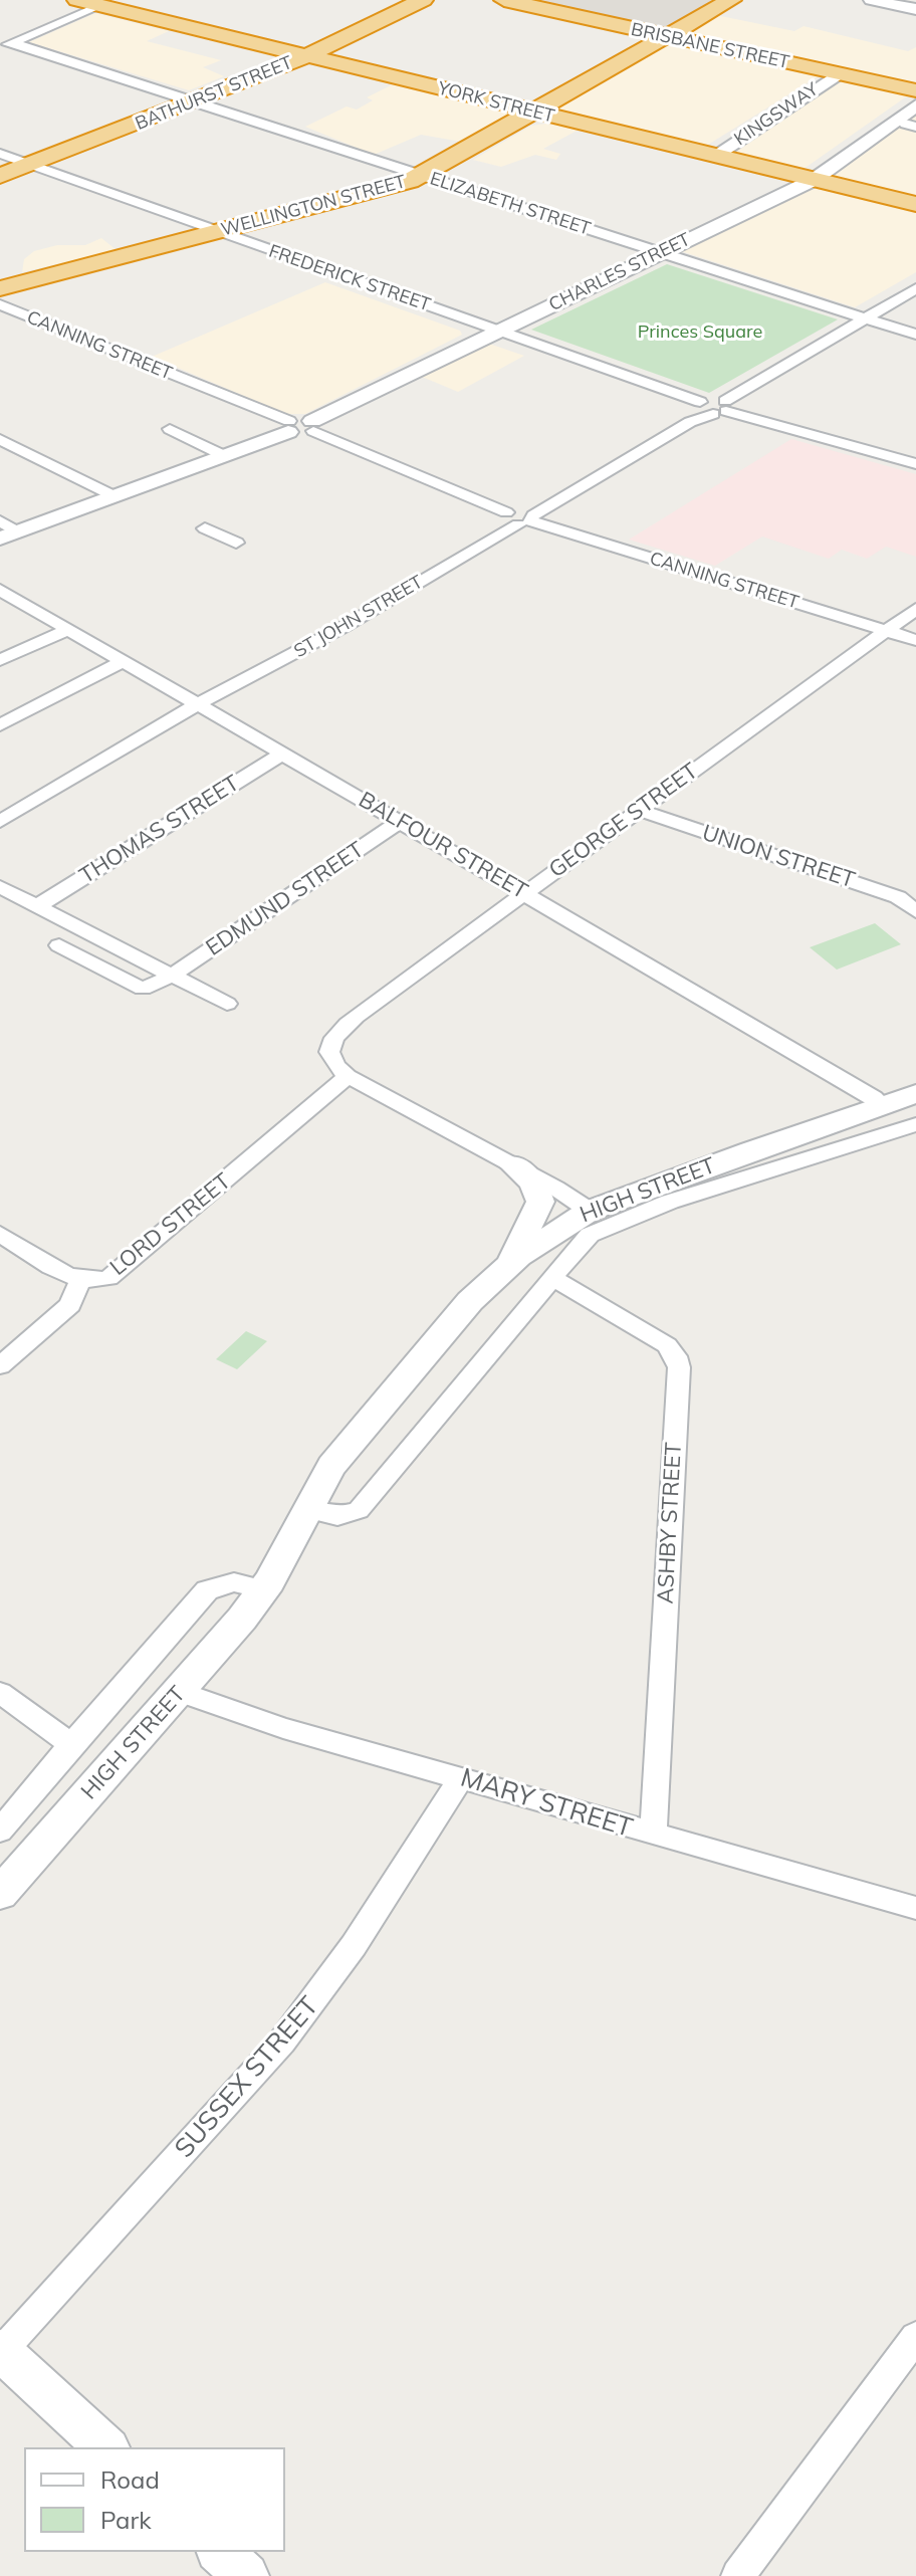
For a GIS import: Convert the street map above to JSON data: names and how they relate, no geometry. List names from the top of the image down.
{
  "streets": {
    "highway": [
      "BRISBANE STREET",
      "BATHURST STREET",
      "YORK STREET",
      "WELLINGTON STREET"
    ],
    "street": [
      "KINGSWAY",
      "ELIZABETH STREET",
      "CHARLES STREET",
      "FREDERICK STREET",
      "CANNING STREET",
      "ST JOHN STREET",
      "GEORGE STREET",
      "THOMAS STREET",
      "BALFOUR STREET",
      "UNION STREET",
      "EDMUND STREET",
      "HIGH STREET",
      "LORD STREET",
      "ASHBY STREET",
      "MARY STREET",
      "SUSSEX STREET"
    ]
  },
  "crossings": [
    ["BRISBANE STREET", "KINGSWAY"],
    ["BRISBANE STREET", "WELLINGTON STREET"],
    ["BATHURST STREET", "YORK STREET"],
    ["BATHURST STREET", "ELIZABETH STREET"],
    ["BATHURST STREET", "FREDERICK STREET"],
    ["YORK STREET", "KINGSWAY"],
    ["YORK STREET", "WELLINGTON STREET"],
    ["YORK STREET", "CHARLES STREET"],
    ["ELIZABETH STREET", "WELLINGTON STREET"],
    ["ELIZABETH STREET", "CHARLES STREET"],
    ["ELIZABETH STREET", "ST JOHN STREET"],
    ["WELLINGTON STREET", "FREDERICK STREET"],
    ["CHARLES STREET", "FREDERICK STREET"],
    ["CHARLES STREET", "CANNING STREET"],
    ["FREDERICK STREET", "ST JOHN STREET"],
    ["CANNING STREET", "ST JOHN STREET"],
    ["CANNING STREET", "GEORGE STREET"],
    ["ST JOHN STREET", "BALFOUR STREET"],
    ["GEORGE STREET", "BALFOUR STREET"],
    ["GEORGE STREET", "UNION STREET"],
    ["GEORGE STREET", "LORD STREET"],
    ["THOMAS STREET", "BALFOUR STREET"],
    ["BALFOUR STREET", "EDMUND STREET"],
    ["BALFOUR STREET", "HIGH STREET"],
    ["HIGH STREET", "ASHBY STREET"],
    ["HIGH STREET", "MARY STREET"],
    ["ASHBY STREET", "MARY STREET"],
    ["MARY STREET", "SUSSEX STREET"]
  ],
  "parks": ["Princes Square"],
  "legend": ["Road", "Park"]
}
